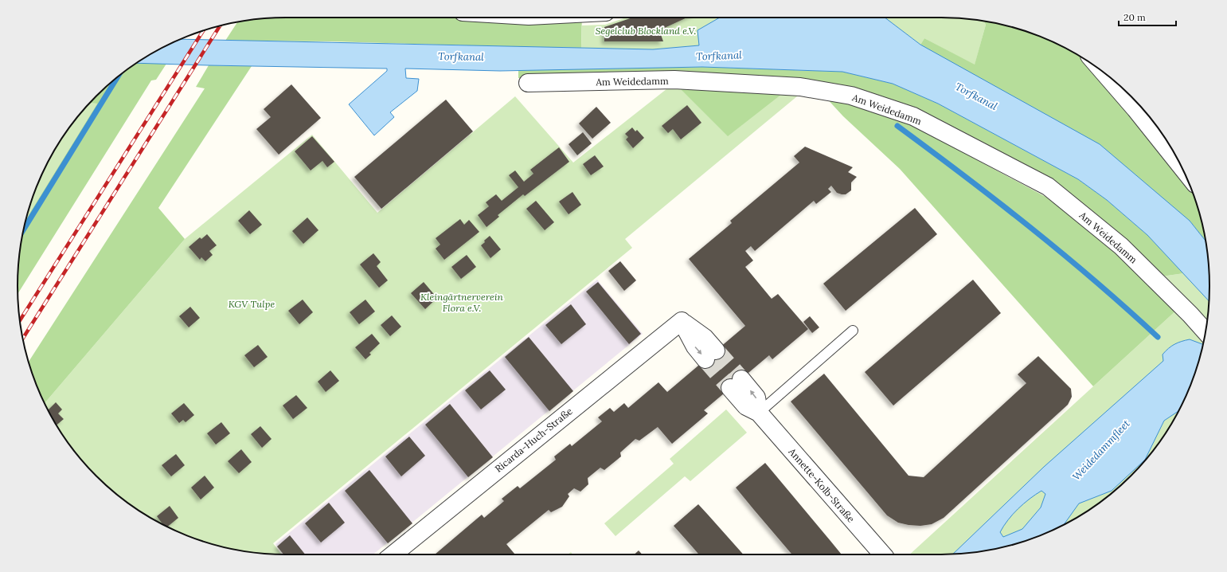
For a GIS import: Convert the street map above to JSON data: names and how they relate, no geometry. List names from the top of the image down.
{
  "streets": {
    "street": ["Am Weidedamm", "Ricarda-Huch-Straße", "Annette-Kolb-Straße"]
  },
  "water": ["Torfkanal", "Weidedammfleet"],
  "parks": ["Segelclub Blockland e.V.", "Kleingärtnerverein Flora e.V.", "KGV Tulpe"],
  "scale_bar": "20 m"
}
